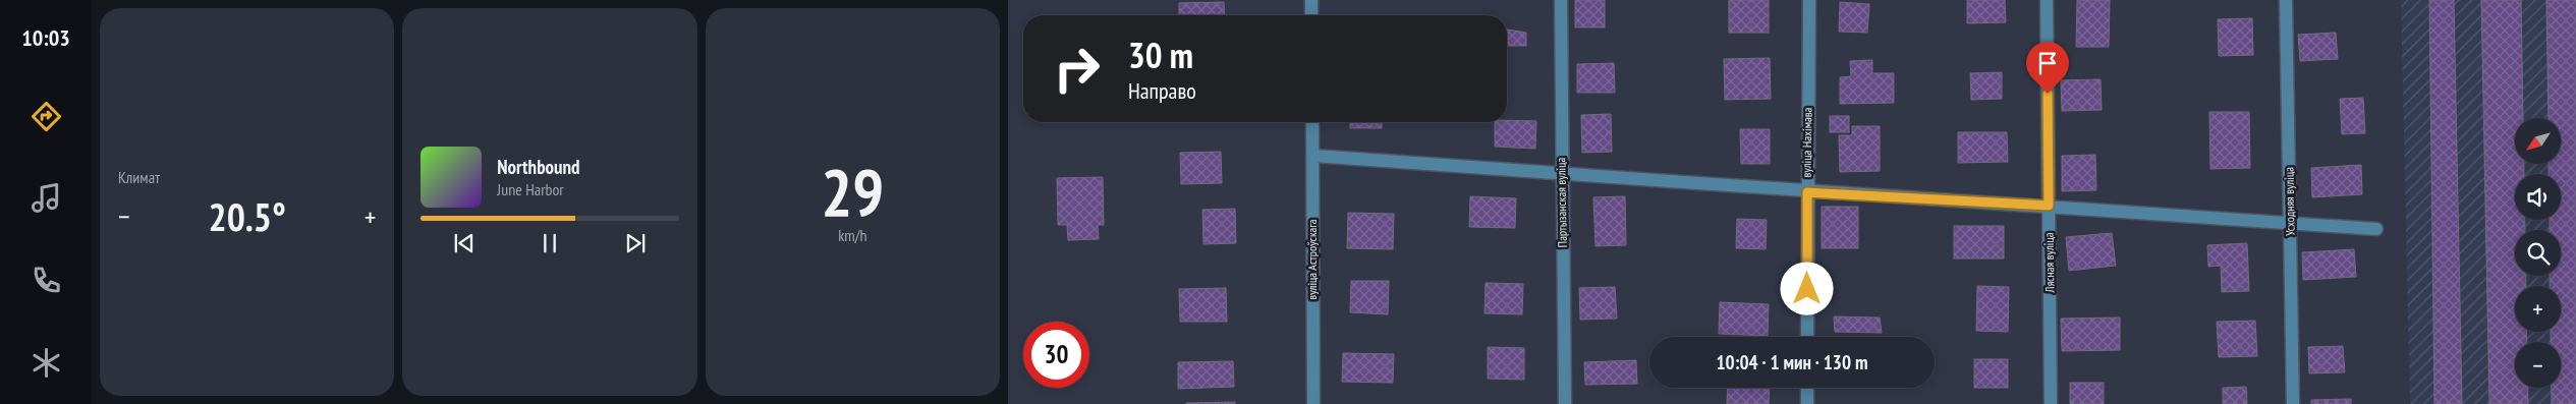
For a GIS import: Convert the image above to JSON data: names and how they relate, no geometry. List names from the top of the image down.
{
  "streets": {
    "street": [
      "вуліца Нахімава",
      "Усходняя вуліца",
      "Партызанская вуліца",
      "вуліца Астроўскага",
      "Лясная вуліца"
    ]
  },
  "north": "bottom left",
  "page": {
    "tabs": "10:03",
    "tile": [
      "Климат",
      ["29", "km/h"]
    ],
    "turn": ["30 m", "Направо"],
    "map_buttons": ["+", "−"],
    "song": ["Northbound", "June Harbor"],
    "heat": ["−", "20.5°", "+"],
    "limit": "30",
    "trip": "10:04 · 1 мин · 130 m"
  }
}
